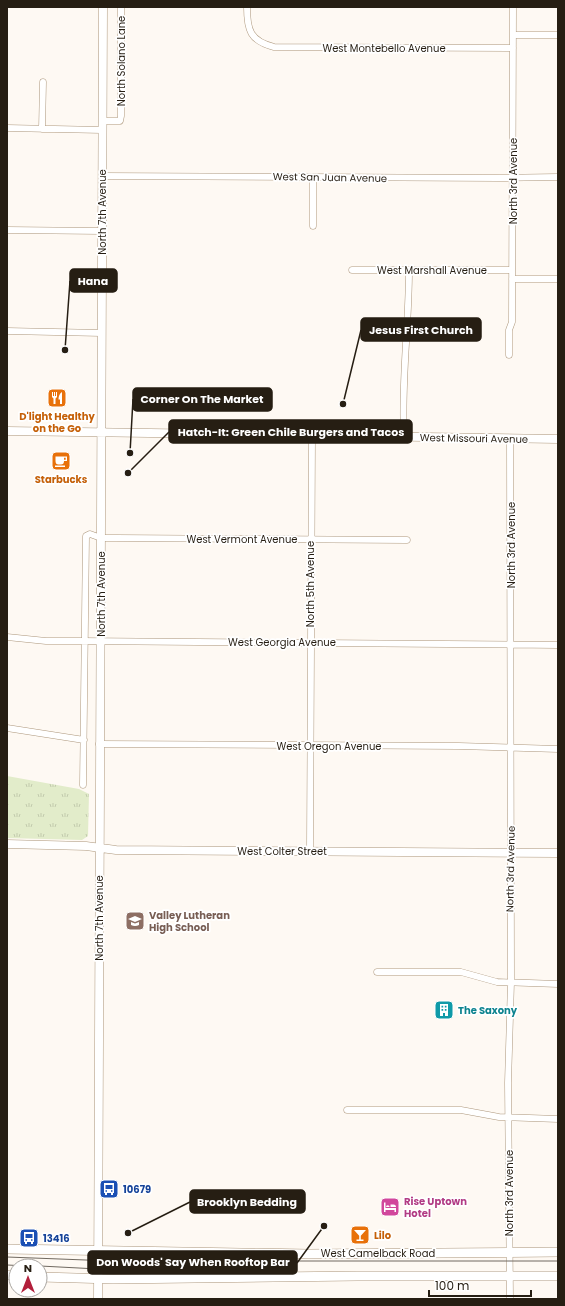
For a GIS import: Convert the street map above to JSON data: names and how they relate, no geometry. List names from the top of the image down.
{
  "streets": {
    "main road": [
      "North 7th Avenue",
      "West Missouri Avenue",
      "West Colter Street",
      "West Camelback Road"
    ],
    "street": [
      "West Montebello Avenue",
      "North Solano Lane",
      "West San Juan Avenue",
      "North 3rd Avenue",
      "West Marshall Avenue",
      "West Vermont Avenue",
      "North 5th Avenue",
      "West Georgia Avenue",
      "West Oregon Avenue"
    ]
  },
  "crossings": [
    ["West Montebello Avenue", "North 3rd Avenue"],
    ["North Solano Lane", "North 7th Avenue"],
    ["West San Juan Avenue", "North 3rd Avenue"],
    ["West San Juan Avenue", "North 7th Avenue"],
    ["North 3rd Avenue", "West Marshall Avenue"],
    ["North 3rd Avenue", "West Missouri Avenue"],
    ["North 3rd Avenue", "West Georgia Avenue"],
    ["North 3rd Avenue", "West Oregon Avenue"],
    ["North 3rd Avenue", "West Colter Street"],
    ["North 3rd Avenue", "West Camelback Road"],
    ["North 7th Avenue", "West Missouri Avenue"],
    ["North 7th Avenue", "West Vermont Avenue"],
    ["North 7th Avenue", "West Georgia Avenue"],
    ["North 7th Avenue", "West Oregon Avenue"],
    ["North 7th Avenue", "West Colter Street"],
    ["North 7th Avenue", "West Camelback Road"],
    ["West Missouri Avenue", "North 5th Avenue"],
    ["West Vermont Avenue", "North 5th Avenue"],
    ["North 5th Avenue", "West Georgia Avenue"],
    ["North 5th Avenue", "West Oregon Avenue"],
    ["North 5th Avenue", "West Colter Street"]
  ],
  "places": {
    "other": [
      "Hana",
      "Jesus First Church",
      "Corner On The Market",
      "Hatch-It: Green Chile Burgers and Tacos",
      "Don Woods' Say When Rooftop Bar",
      "Brooklyn Bedding"
    ],
    "restaurant": ["D'light Healthy on the Go"],
    "cafe": ["Starbucks"],
    "school or university": ["Valley Lutheran High School"],
    "building": ["The Saxony"],
    "bus stop": ["10679", "13416"],
    "hotel": ["Rise Uptown Hotel"],
    "bar": ["Lilo"]
  },
  "scale_bar": "100 m",
  "north": "top"
}
